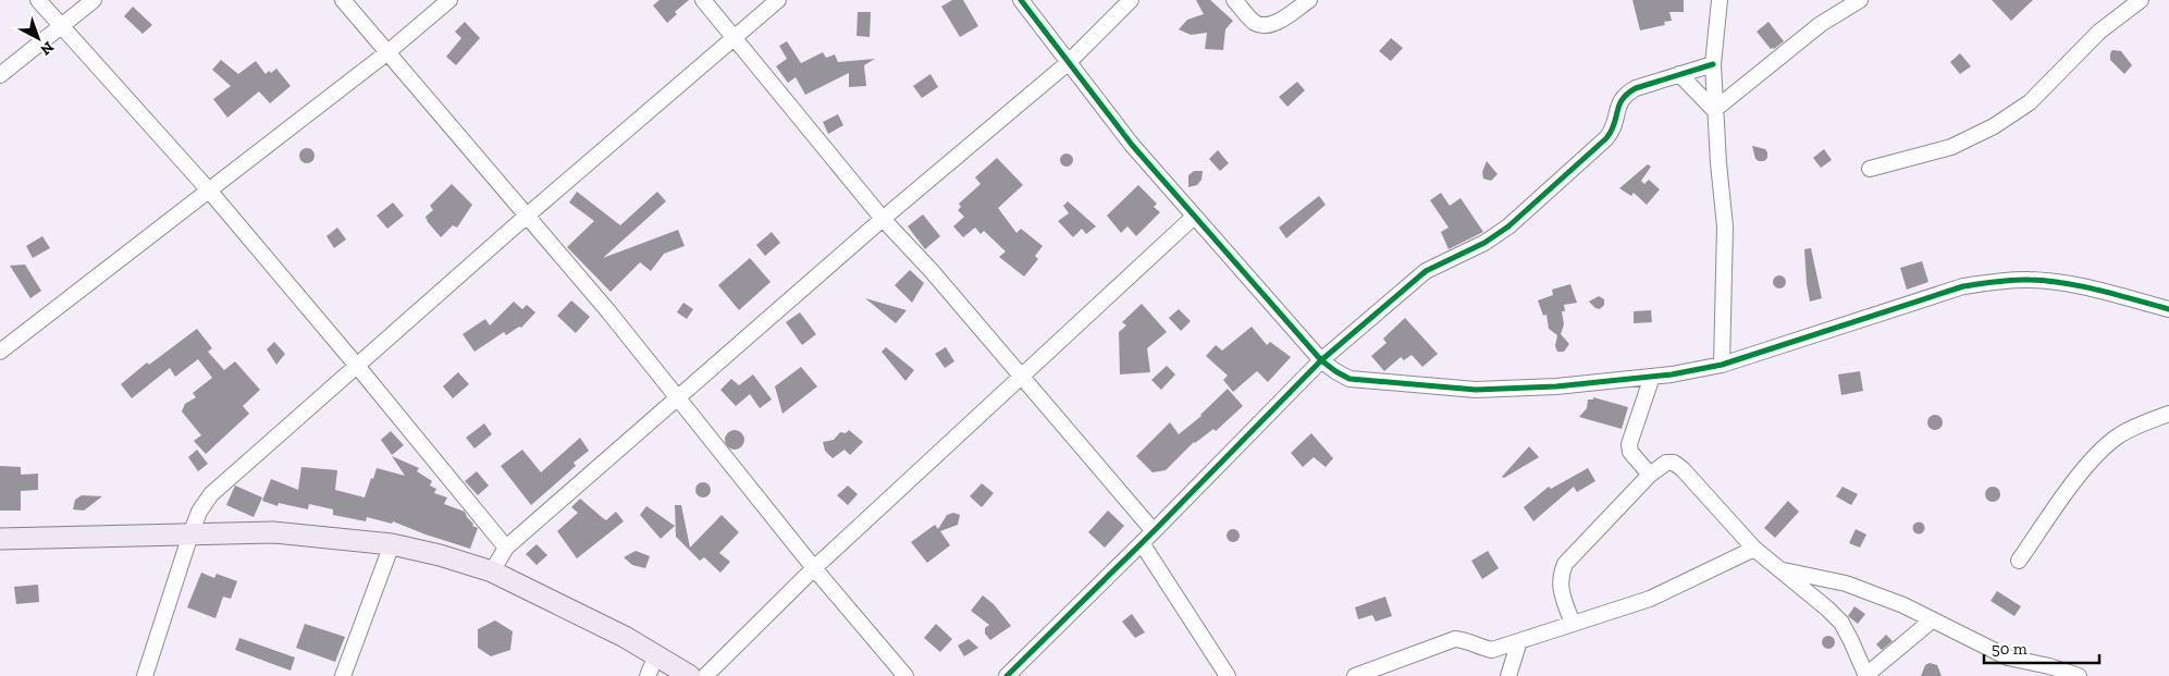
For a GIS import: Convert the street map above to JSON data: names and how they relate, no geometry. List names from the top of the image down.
{
  "scale_bar": "50 m",
  "north": "bottom right"
}
